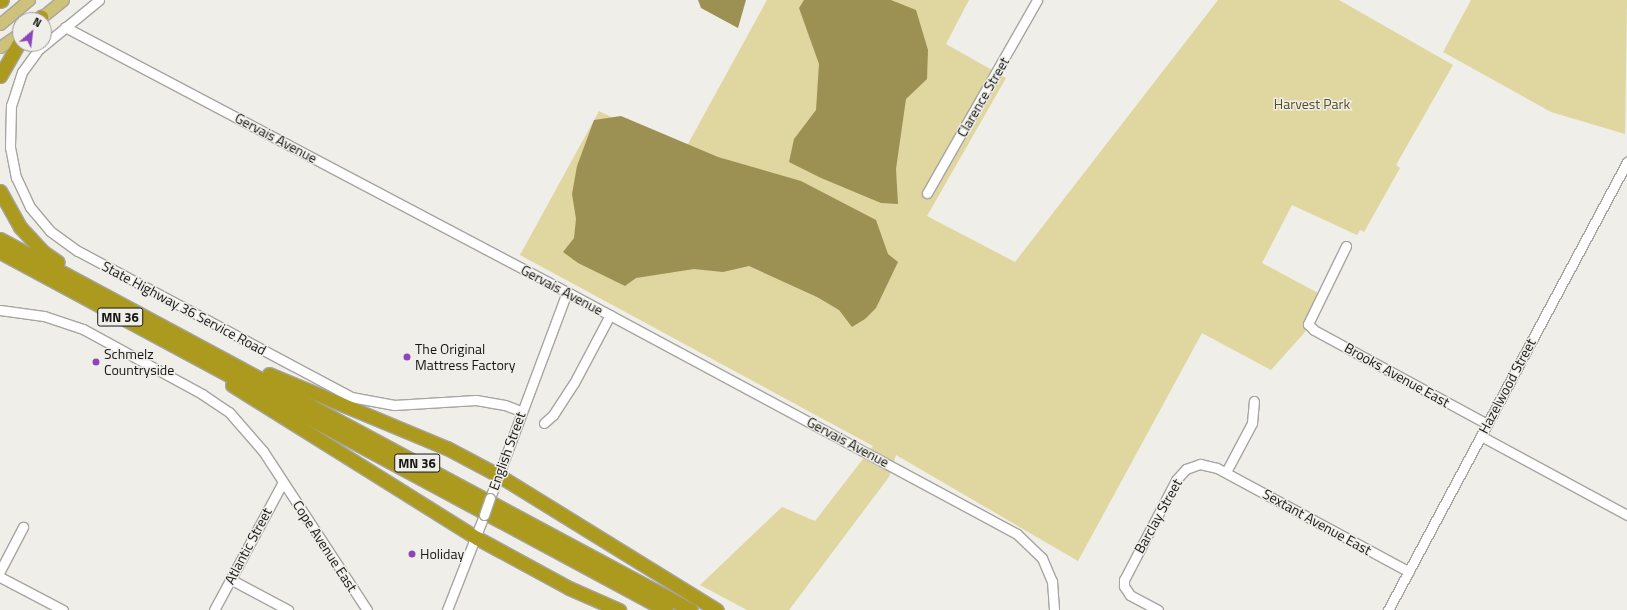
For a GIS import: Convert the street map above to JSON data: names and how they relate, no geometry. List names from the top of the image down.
{
  "streets": {
    "highway": ["MN 36"],
    "street": [
      "Clarence Street",
      "Gervais Avenue",
      "State Highway 36 Service Road",
      "Brooks Avenue East",
      "Hazelwood Street",
      "English Street",
      "Barclay Street",
      "Sextant Avenue East",
      "Atlantic Street",
      "Cope Avenue East"
    ]
  },
  "crossings": [
    ["Gervais Avenue", "State Highway 36 Service Road"],
    ["Gervais Avenue", "English Street"],
    ["State Highway 36 Service Road", "English Street"],
    ["Brooks Avenue East", "Hazelwood Street"],
    ["Hazelwood Street", "Sextant Avenue East"],
    ["Barclay Street", "Sextant Avenue East"],
    ["Atlantic Street", "Cope Avenue East"]
  ],
  "parks": ["Harvest Park"],
  "places": ["The Original Mattress Factory", "Schmelz Countryside", "Holiday"],
  "north": "top right"
}
